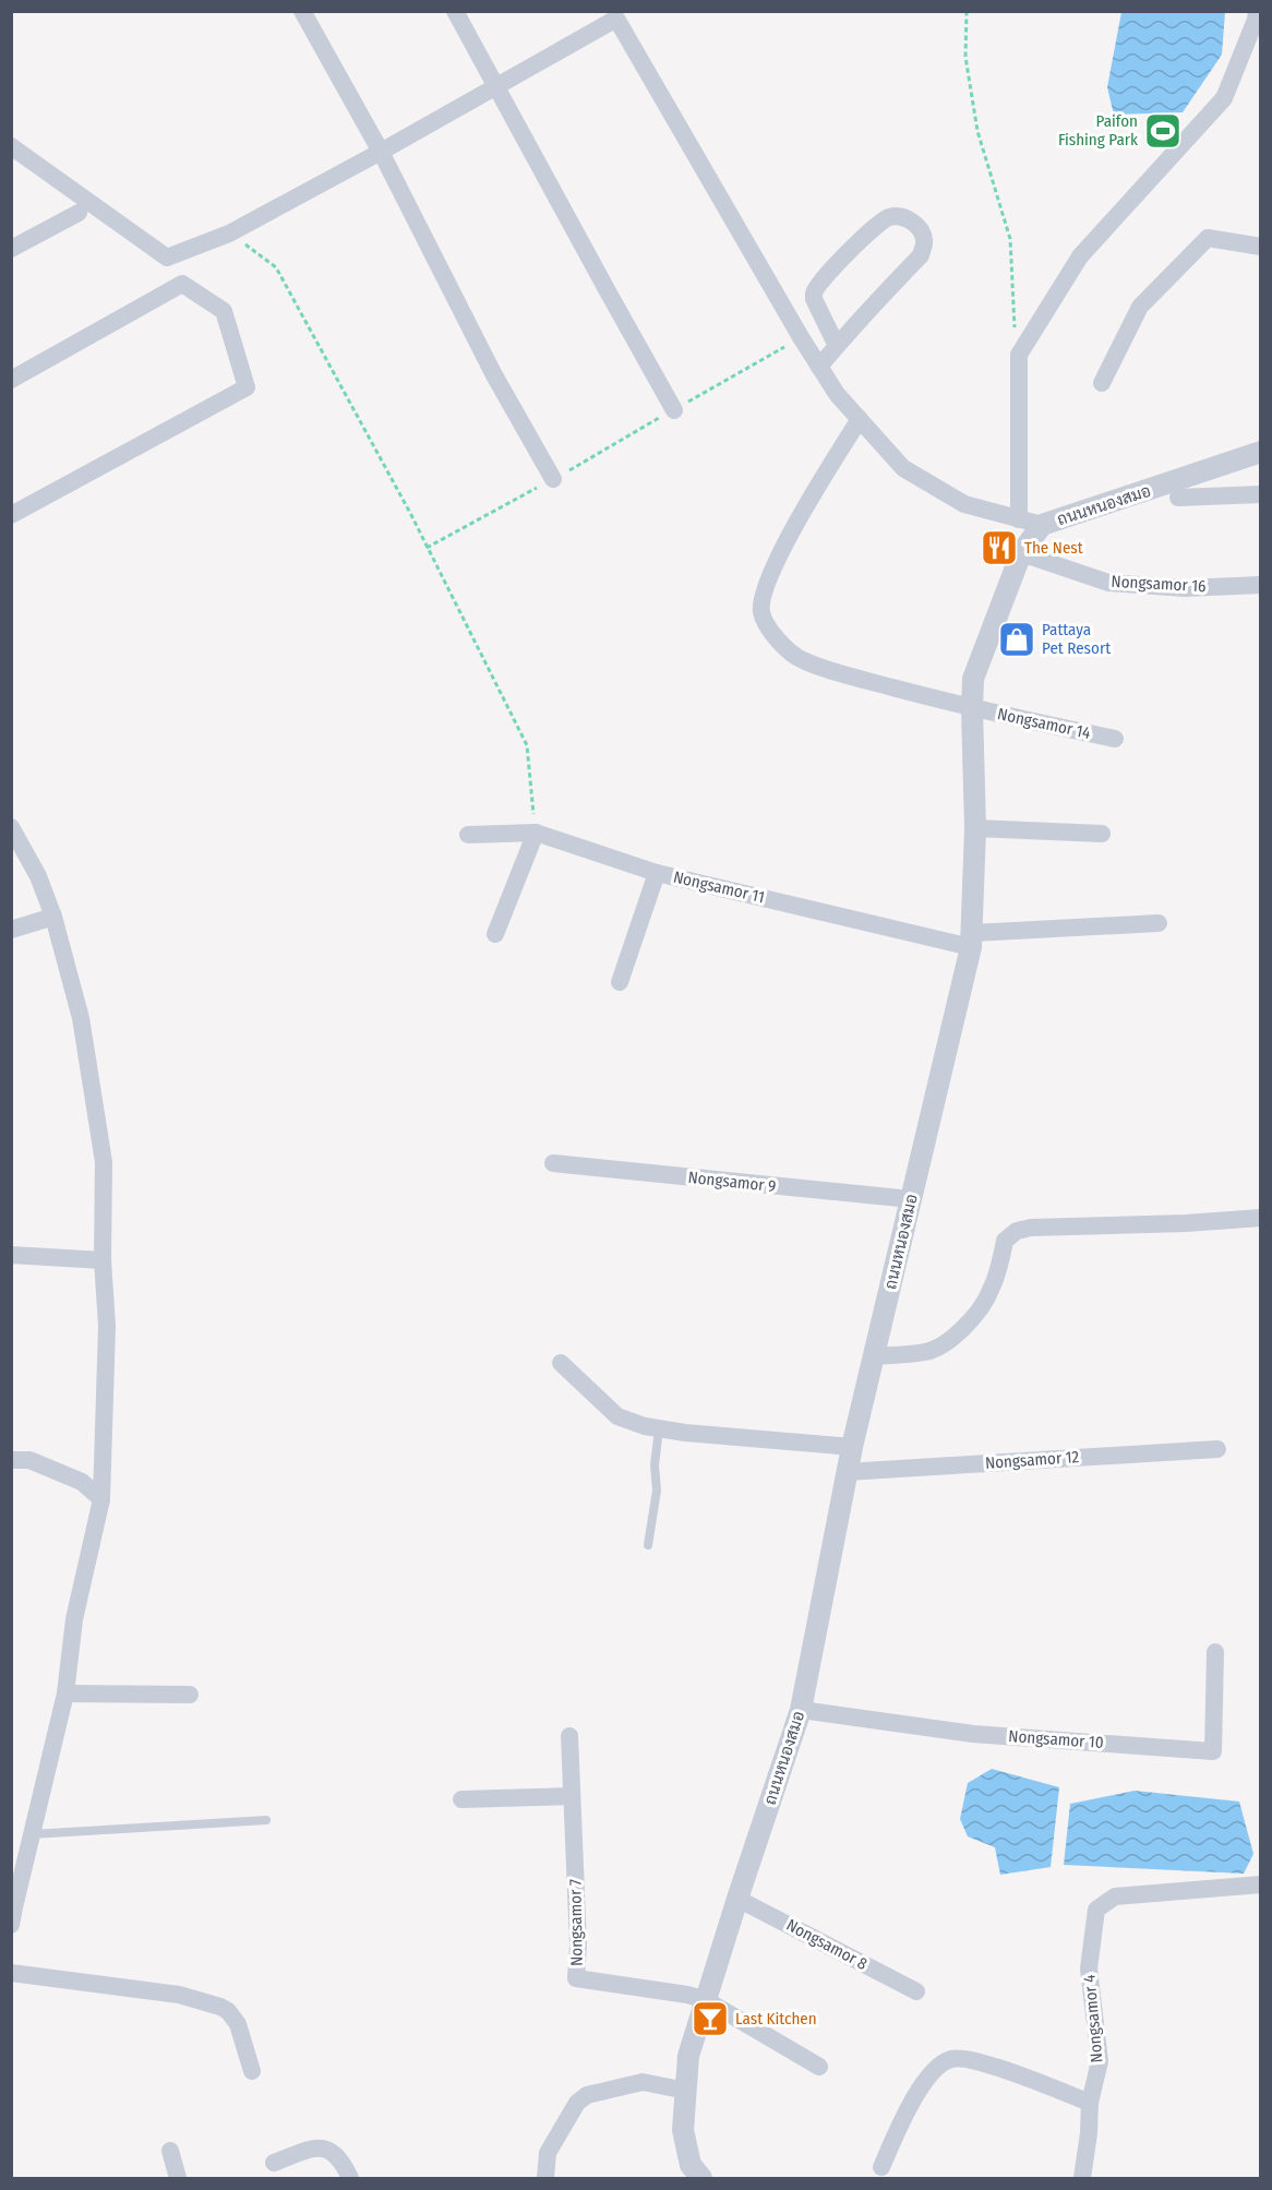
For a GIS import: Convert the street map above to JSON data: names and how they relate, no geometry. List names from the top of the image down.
{
  "streets": {
    "street": [
      "ถนนหนองสมอ",
      "Nongsamor 16",
      "Nongsamor 14",
      "Nongsamor 11",
      "Nongsamor 9",
      "Nongsamor 12",
      "Nongsamor 10",
      "Nongsamor 7",
      "Nongsamor 8",
      "Nongsamor 4"
    ]
  },
  "crossings": [
    ["ถนนหนองสมอ", "Nongsamor 16"],
    ["ถนนหนองสมอ", "Nongsamor 14"],
    ["ถนนหนองสมอ", "Nongsamor 11"],
    ["ถนนหนองสมอ", "Nongsamor 9"],
    ["ถนนหนองสมอ", "Nongsamor 12"],
    ["ถนนหนองสมอ", "Nongsamor 10"],
    ["ถนนหนองสมอ", "Nongsamor 7"],
    ["ถนนหนองสมอ", "Nongsamor 8"]
  ],
  "places": {
    "sports": ["Paifon Fishing Park"],
    "restaurant": ["The Nest"],
    "shop": ["Pattaya Pet Resort"],
    "bar": ["Last Kitchen"]
  }
}
